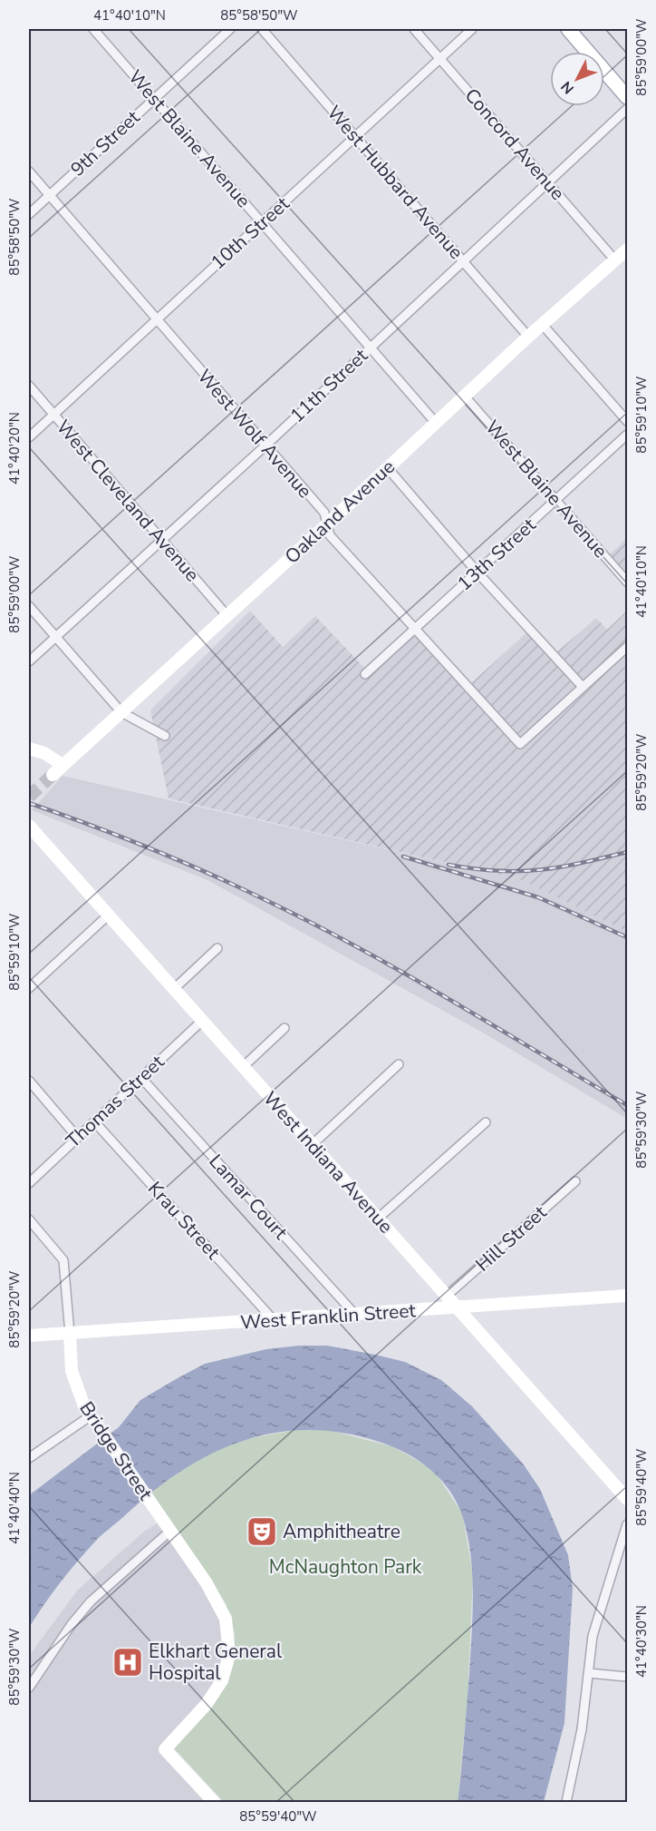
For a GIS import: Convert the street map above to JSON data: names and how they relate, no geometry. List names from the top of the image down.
{
  "streets": {
    "street": [
      "West Blaine Avenue",
      "9th Street",
      "Concord Avenue",
      "West Hubbard Avenue",
      "10th Street",
      "11th Street",
      "West Wolf Avenue",
      "West Cleveland Avenue",
      "Oakland Avenue",
      "13th Street",
      "Thomas Street",
      "West Indiana Avenue",
      "Lamar Court",
      "Krau Street",
      "Hill Street",
      "West Franklin Street",
      "Bridge Street"
    ]
  },
  "crossings": [
    ["West Blaine Avenue", "9th Street"],
    ["West Blaine Avenue", "10th Street"],
    ["West Blaine Avenue", "11th Street"],
    ["West Blaine Avenue", "Oakland Avenue"],
    ["West Blaine Avenue", "13th Street"],
    ["9th Street", "West Wolf Avenue"],
    ["Concord Avenue", "10th Street"],
    ["Concord Avenue", "11th Street"],
    ["Concord Avenue", "Oakland Avenue"],
    ["West Hubbard Avenue", "10th Street"],
    ["West Hubbard Avenue", "11th Street"],
    ["West Hubbard Avenue", "Oakland Avenue"],
    ["10th Street", "West Wolf Avenue"],
    ["10th Street", "West Cleveland Avenue"],
    ["11th Street", "West Wolf Avenue"],
    ["11th Street", "West Cleveland Avenue"],
    ["West Wolf Avenue", "Oakland Avenue"],
    ["West Wolf Avenue", "13th Street"],
    ["West Cleveland Avenue", "Oakland Avenue"],
    ["Thomas Street", "West Indiana Avenue"],
    ["Thomas Street", "Lamar Court"],
    ["Thomas Street", "Krau Street"],
    ["West Indiana Avenue", "Hill Street"],
    ["West Indiana Avenue", "West Franklin Street"],
    ["Lamar Court", "West Franklin Street"],
    ["Krau Street", "West Franklin Street"],
    ["West Franklin Street", "Bridge Street"]
  ],
  "parks": ["McNaughton Park"],
  "places": {
    "theatre": ["Amphitheatre"],
    "hospital": ["Elkhart General Hospital"]
  },
  "north": "bottom left",
  "coordinates": [
    "41°40'10\"N",
    "85°58'50\"W",
    "85°59'00\"W",
    "85°59'10\"W",
    "41°40'20\"N",
    "85°59'20\"W",
    "85°59'30\"W",
    "85°59'40\"W",
    "41°40'40\"N",
    "41°40'30\"N"
  ]
}
